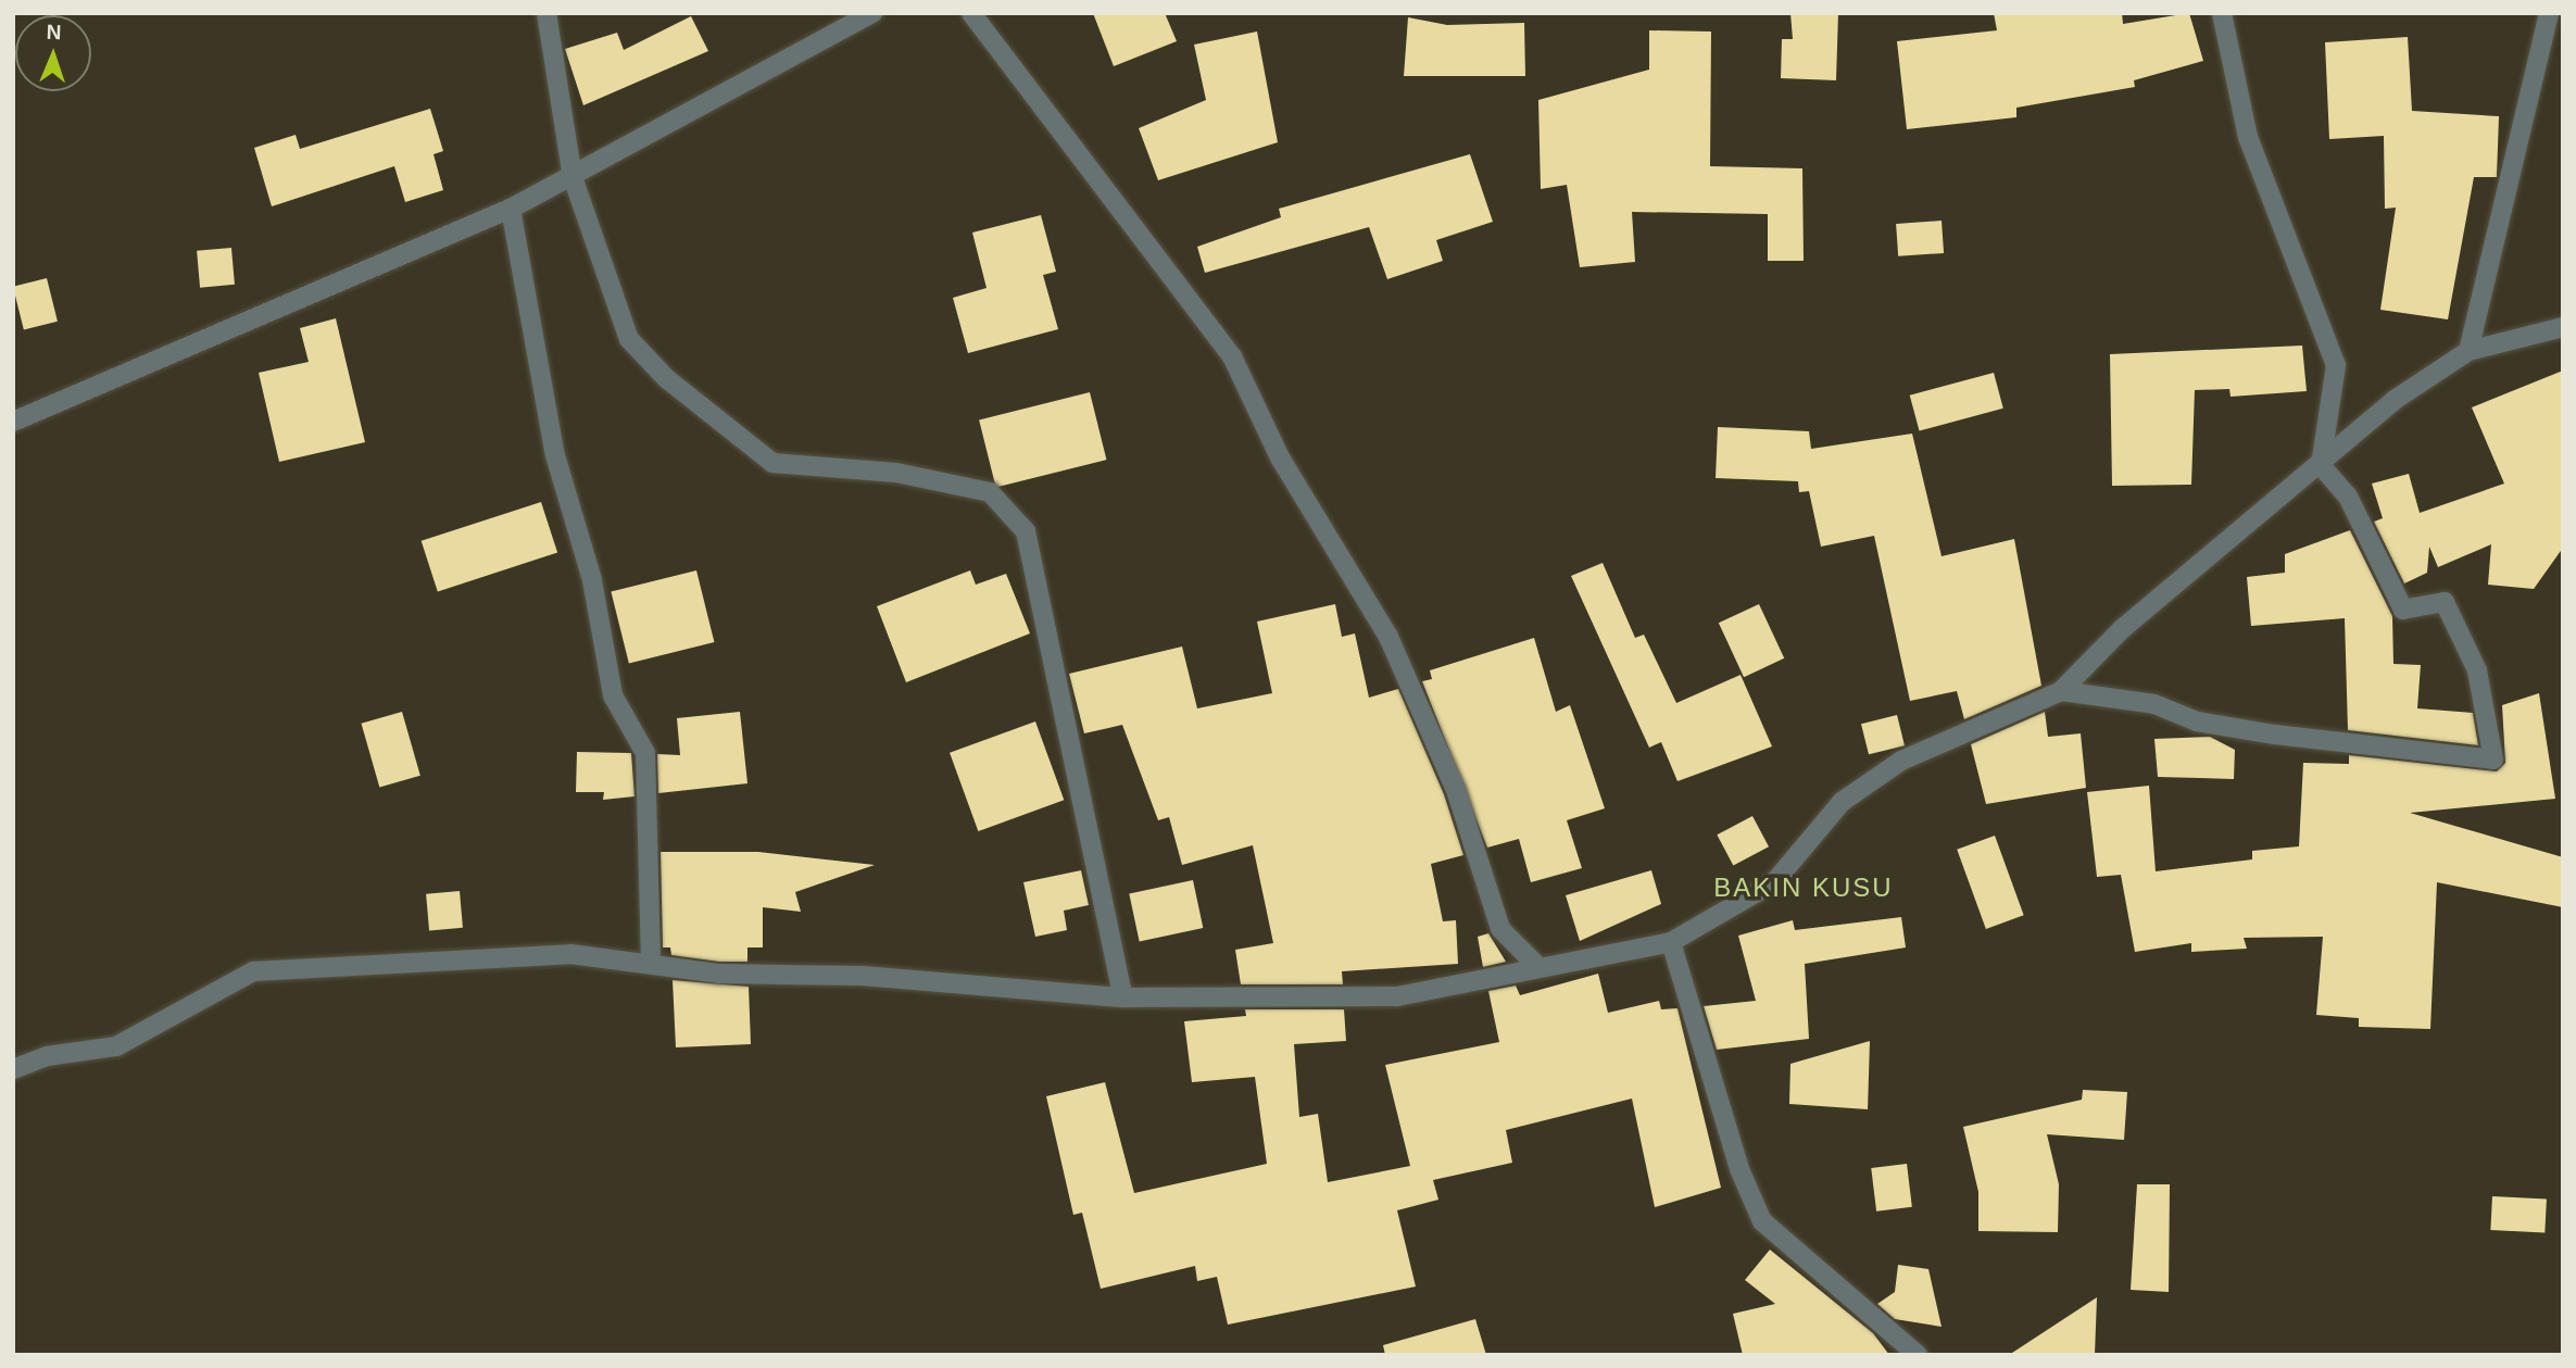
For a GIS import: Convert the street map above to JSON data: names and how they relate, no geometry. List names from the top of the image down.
{
  "districts": ["BAKIN KUSU"],
  "north": "top"
}
